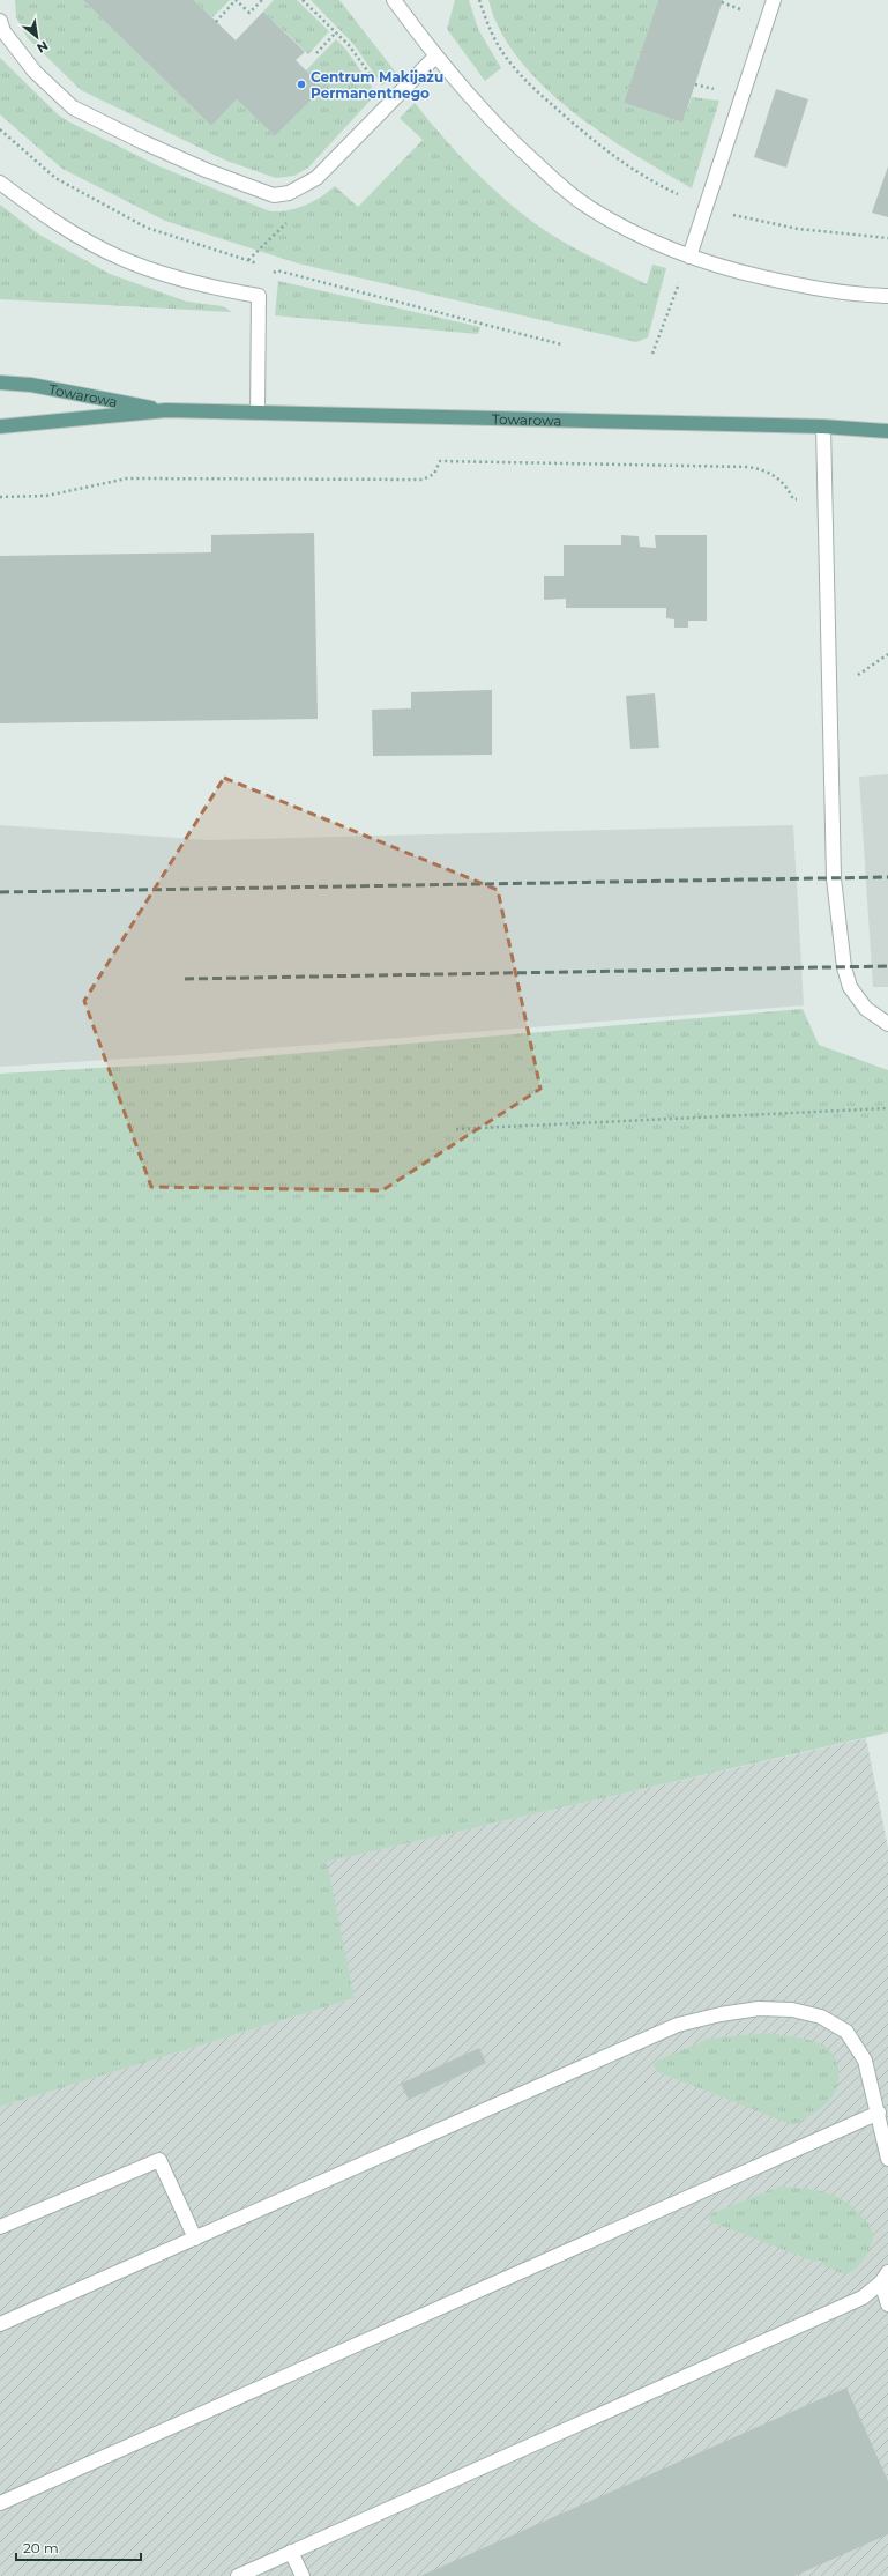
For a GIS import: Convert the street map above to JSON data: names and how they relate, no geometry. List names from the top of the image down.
{
  "streets": {
    "main road": ["Towarowa"]
  },
  "places": ["Centrum Makijażu Permanentnego"],
  "scale_bar": "20 m",
  "north": "bottom right"
}
